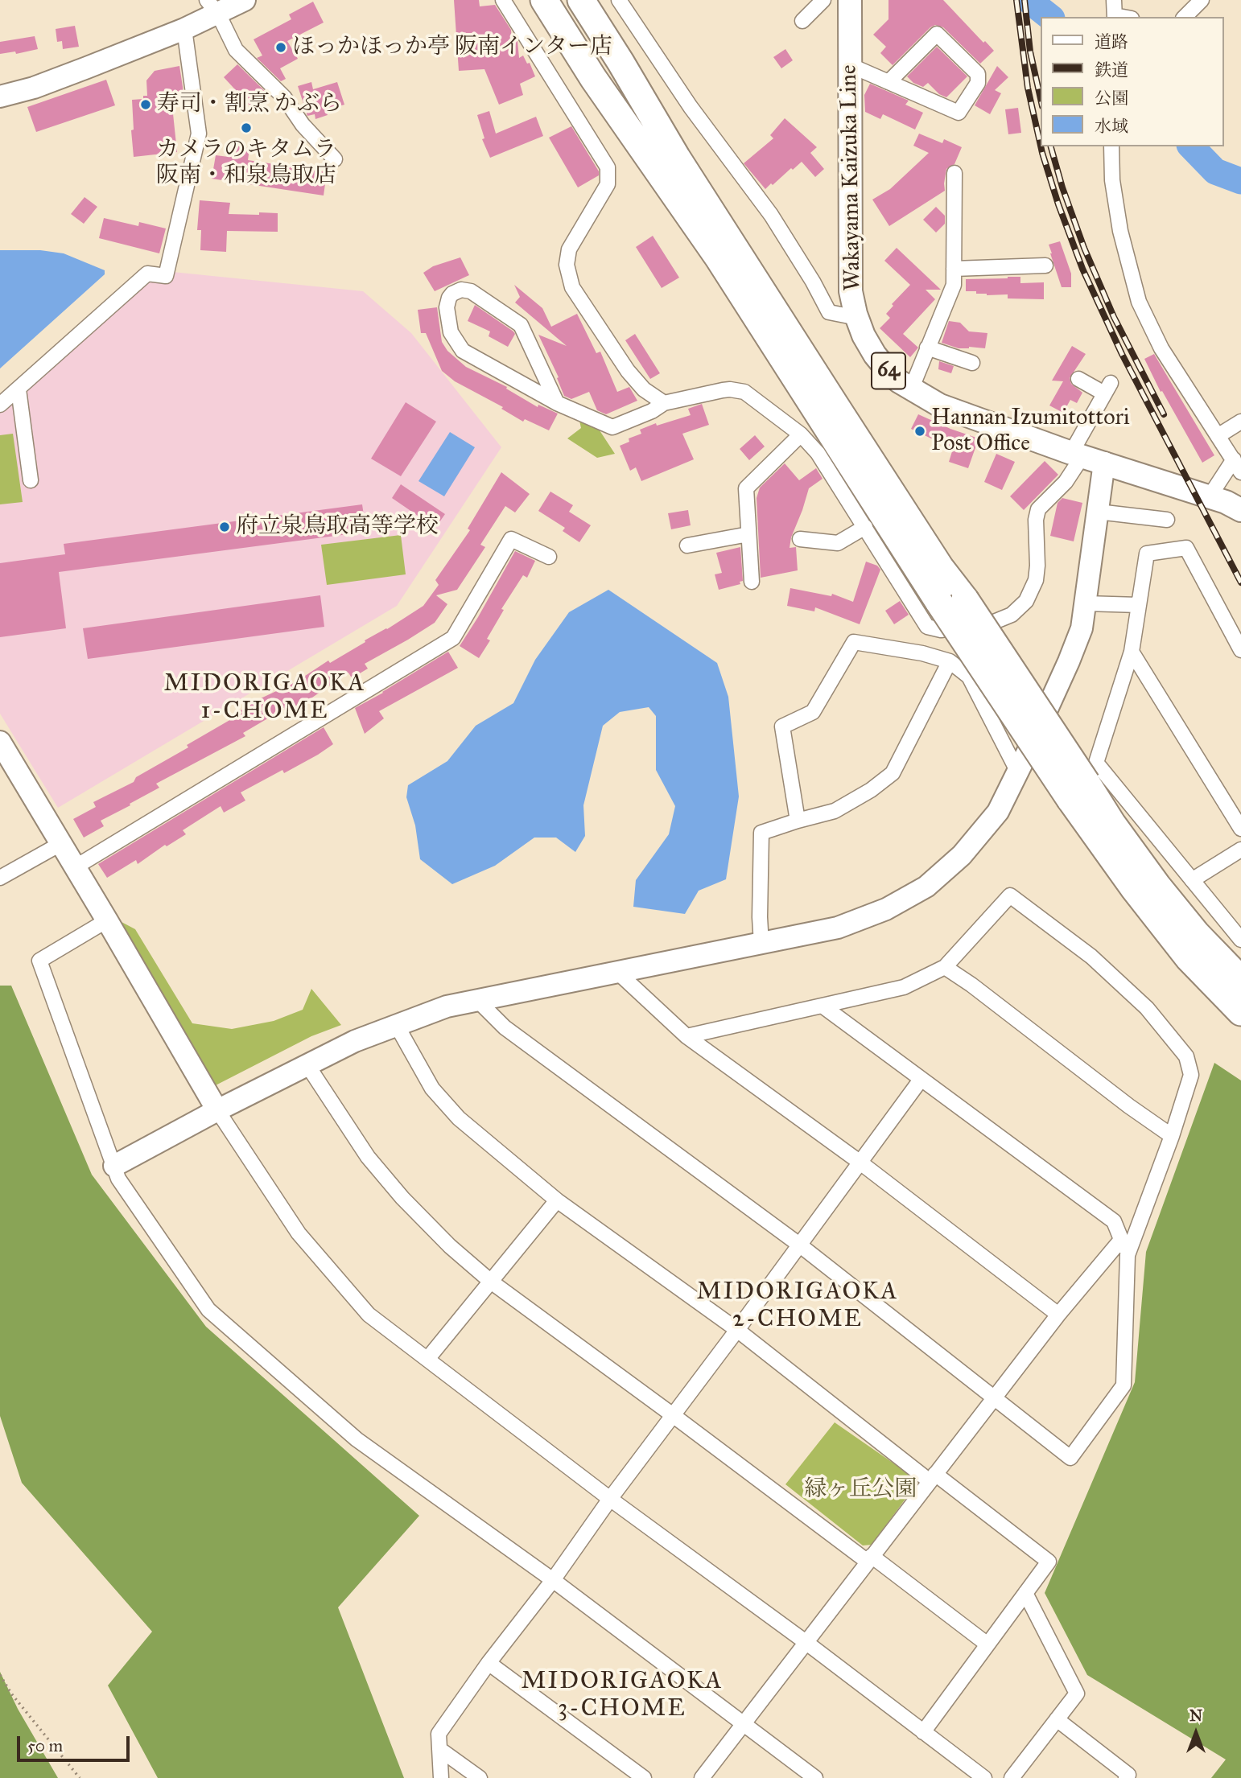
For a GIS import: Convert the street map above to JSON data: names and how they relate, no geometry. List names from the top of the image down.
{
  "streets": {
    "main road": ["Wakayama Kaizuka Line", "64"]
  },
  "districts": ["MIDORIGAOKA 1-CHOME", "MIDORIGAOKA 2-CHOME", "MIDORIGAOKA 3-CHOME"],
  "parks": ["緑ヶ丘公園"],
  "places": [
    "ほっかほっか亭 阪南インター店",
    "寿司・割烹 かぶら",
    "カメラのキタムラ 阪南・和泉鳥取店",
    "Hannan Izumitottori Post Office",
    "府立泉鳥取高等学校"
  ],
  "legend": [
    "道路",
    "鉄道",
    "公園",
    "水域"
  ],
  "scale_bar": "50 m",
  "north": "top"
}
